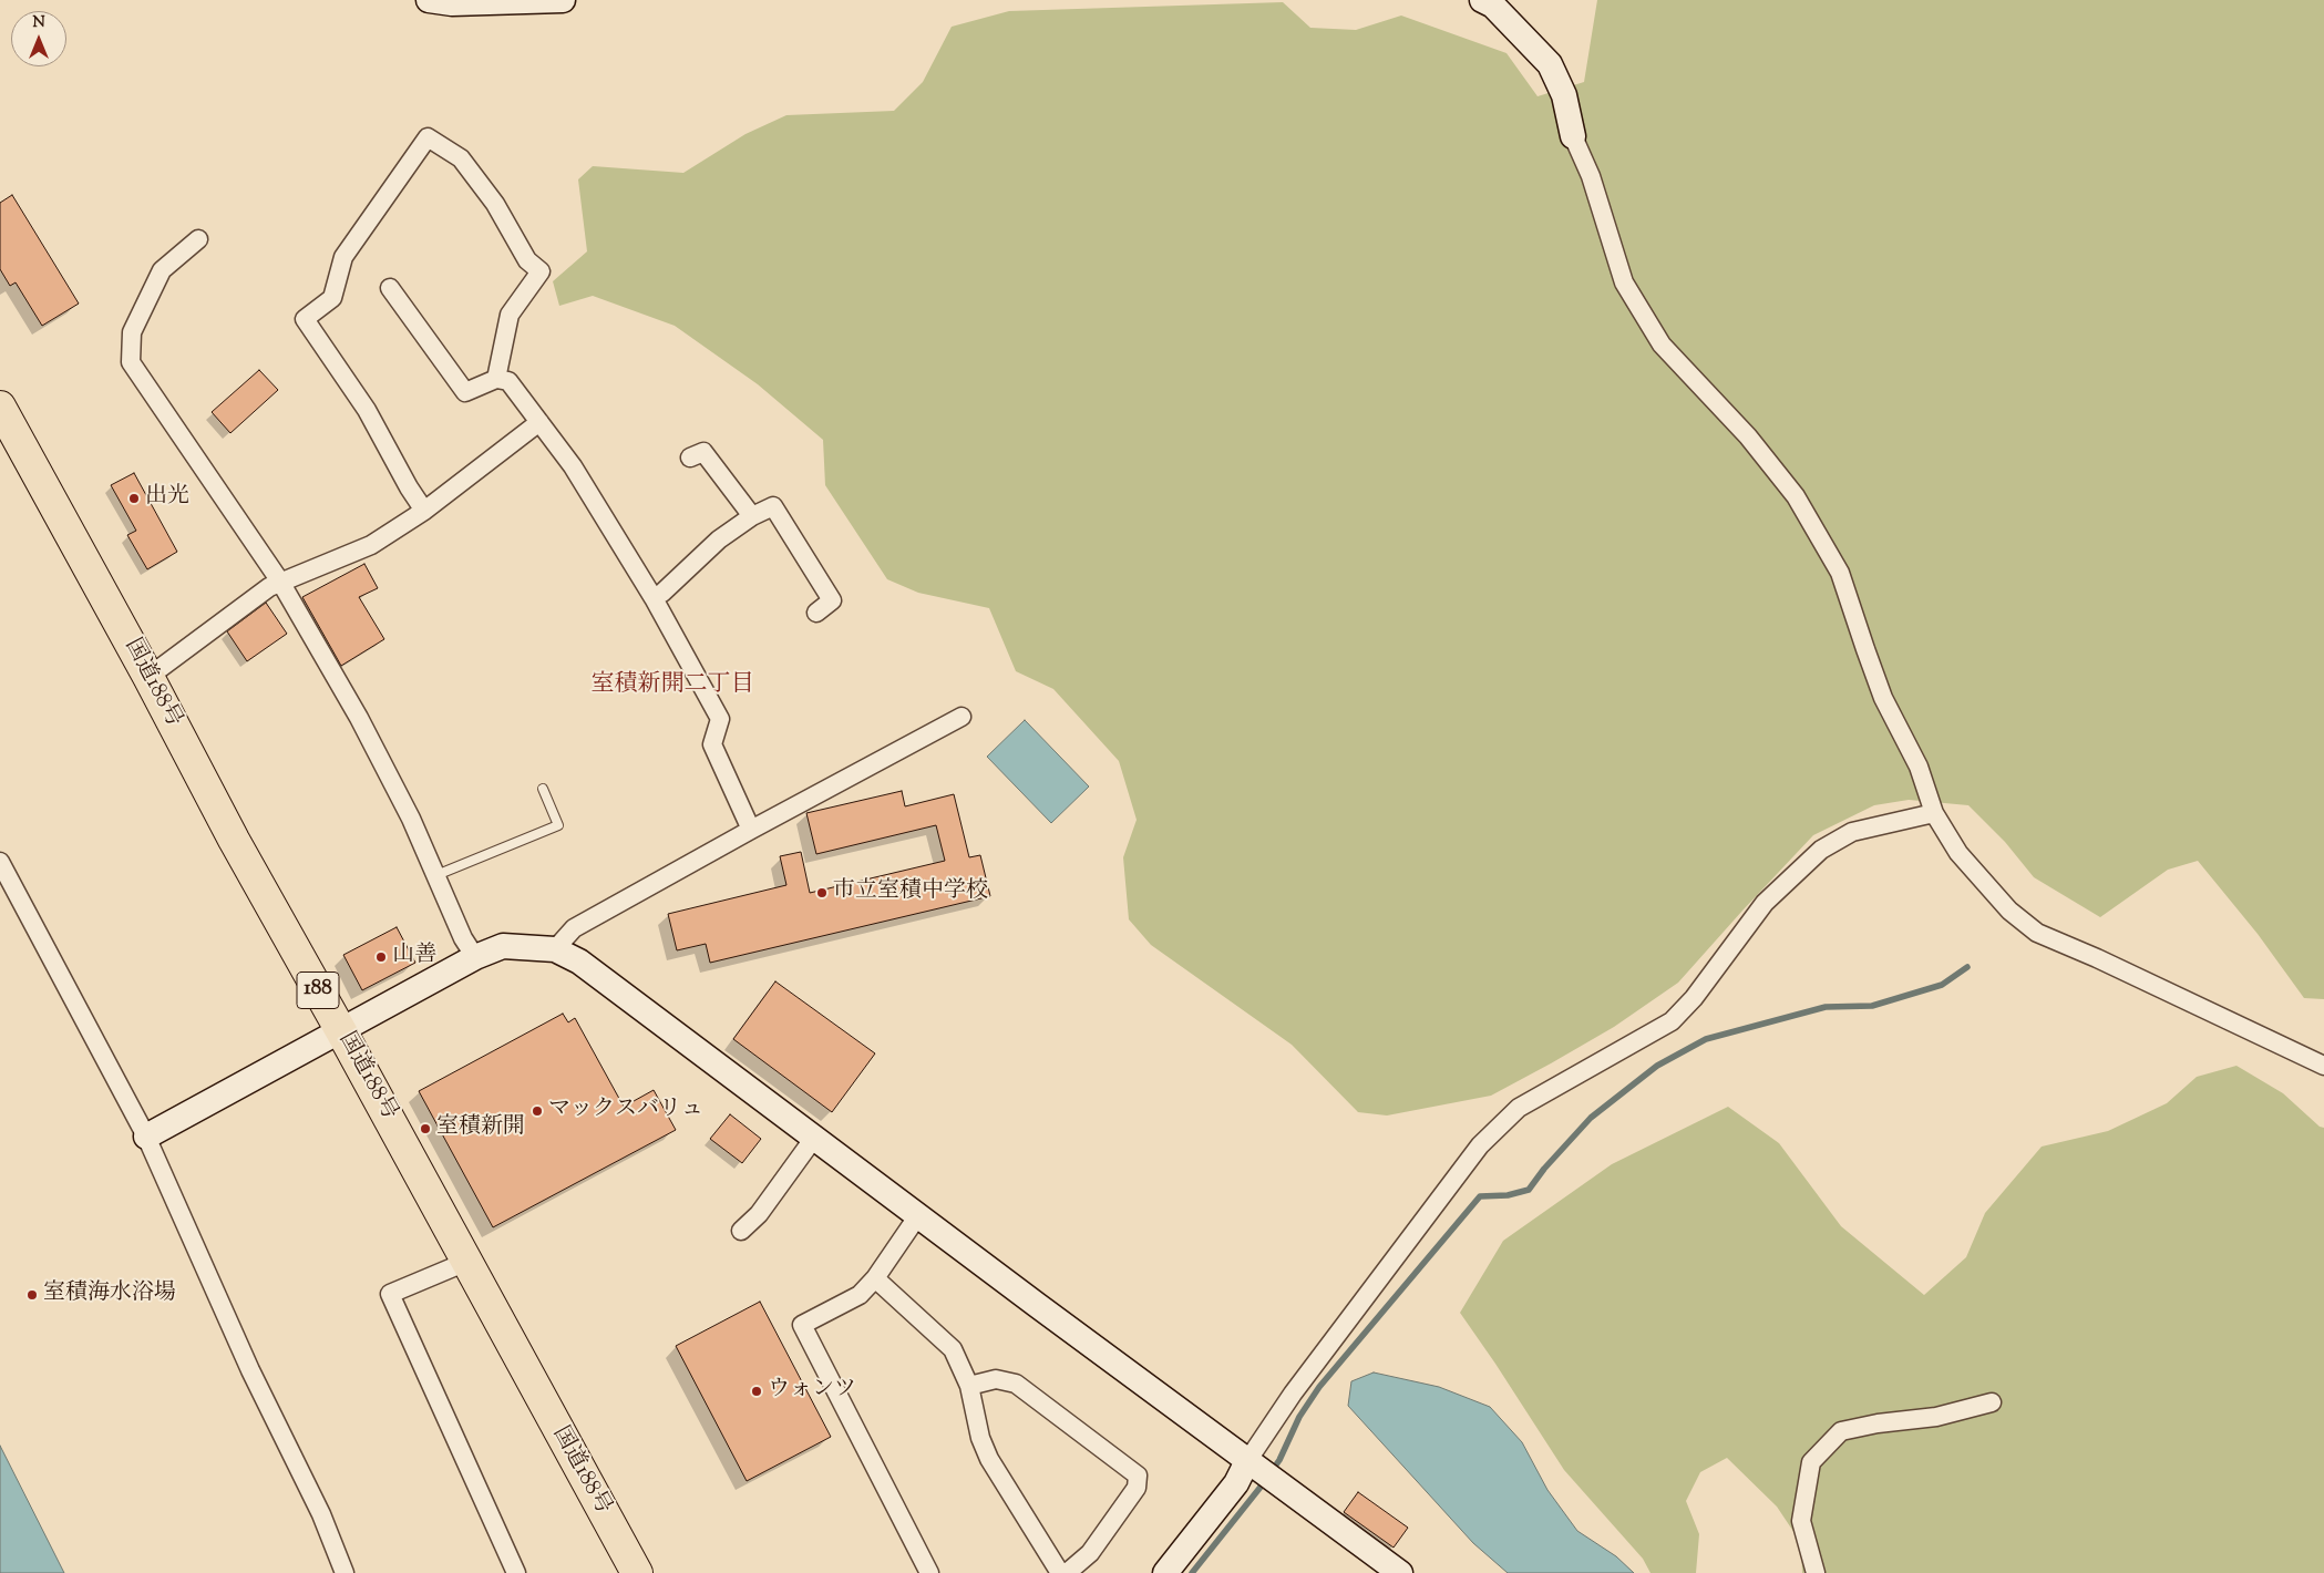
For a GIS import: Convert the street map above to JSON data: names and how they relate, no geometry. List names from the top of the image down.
{
  "streets": {
    "highway": ["国道188号", "188"]
  },
  "districts": ["室積新開二丁目"],
  "places": [
    "出光",
    "市立室積中学校",
    "山善",
    "マックスバリュ",
    "室積新開",
    "室積海水浴場",
    "ウォンツ"
  ],
  "north": "top"
}
